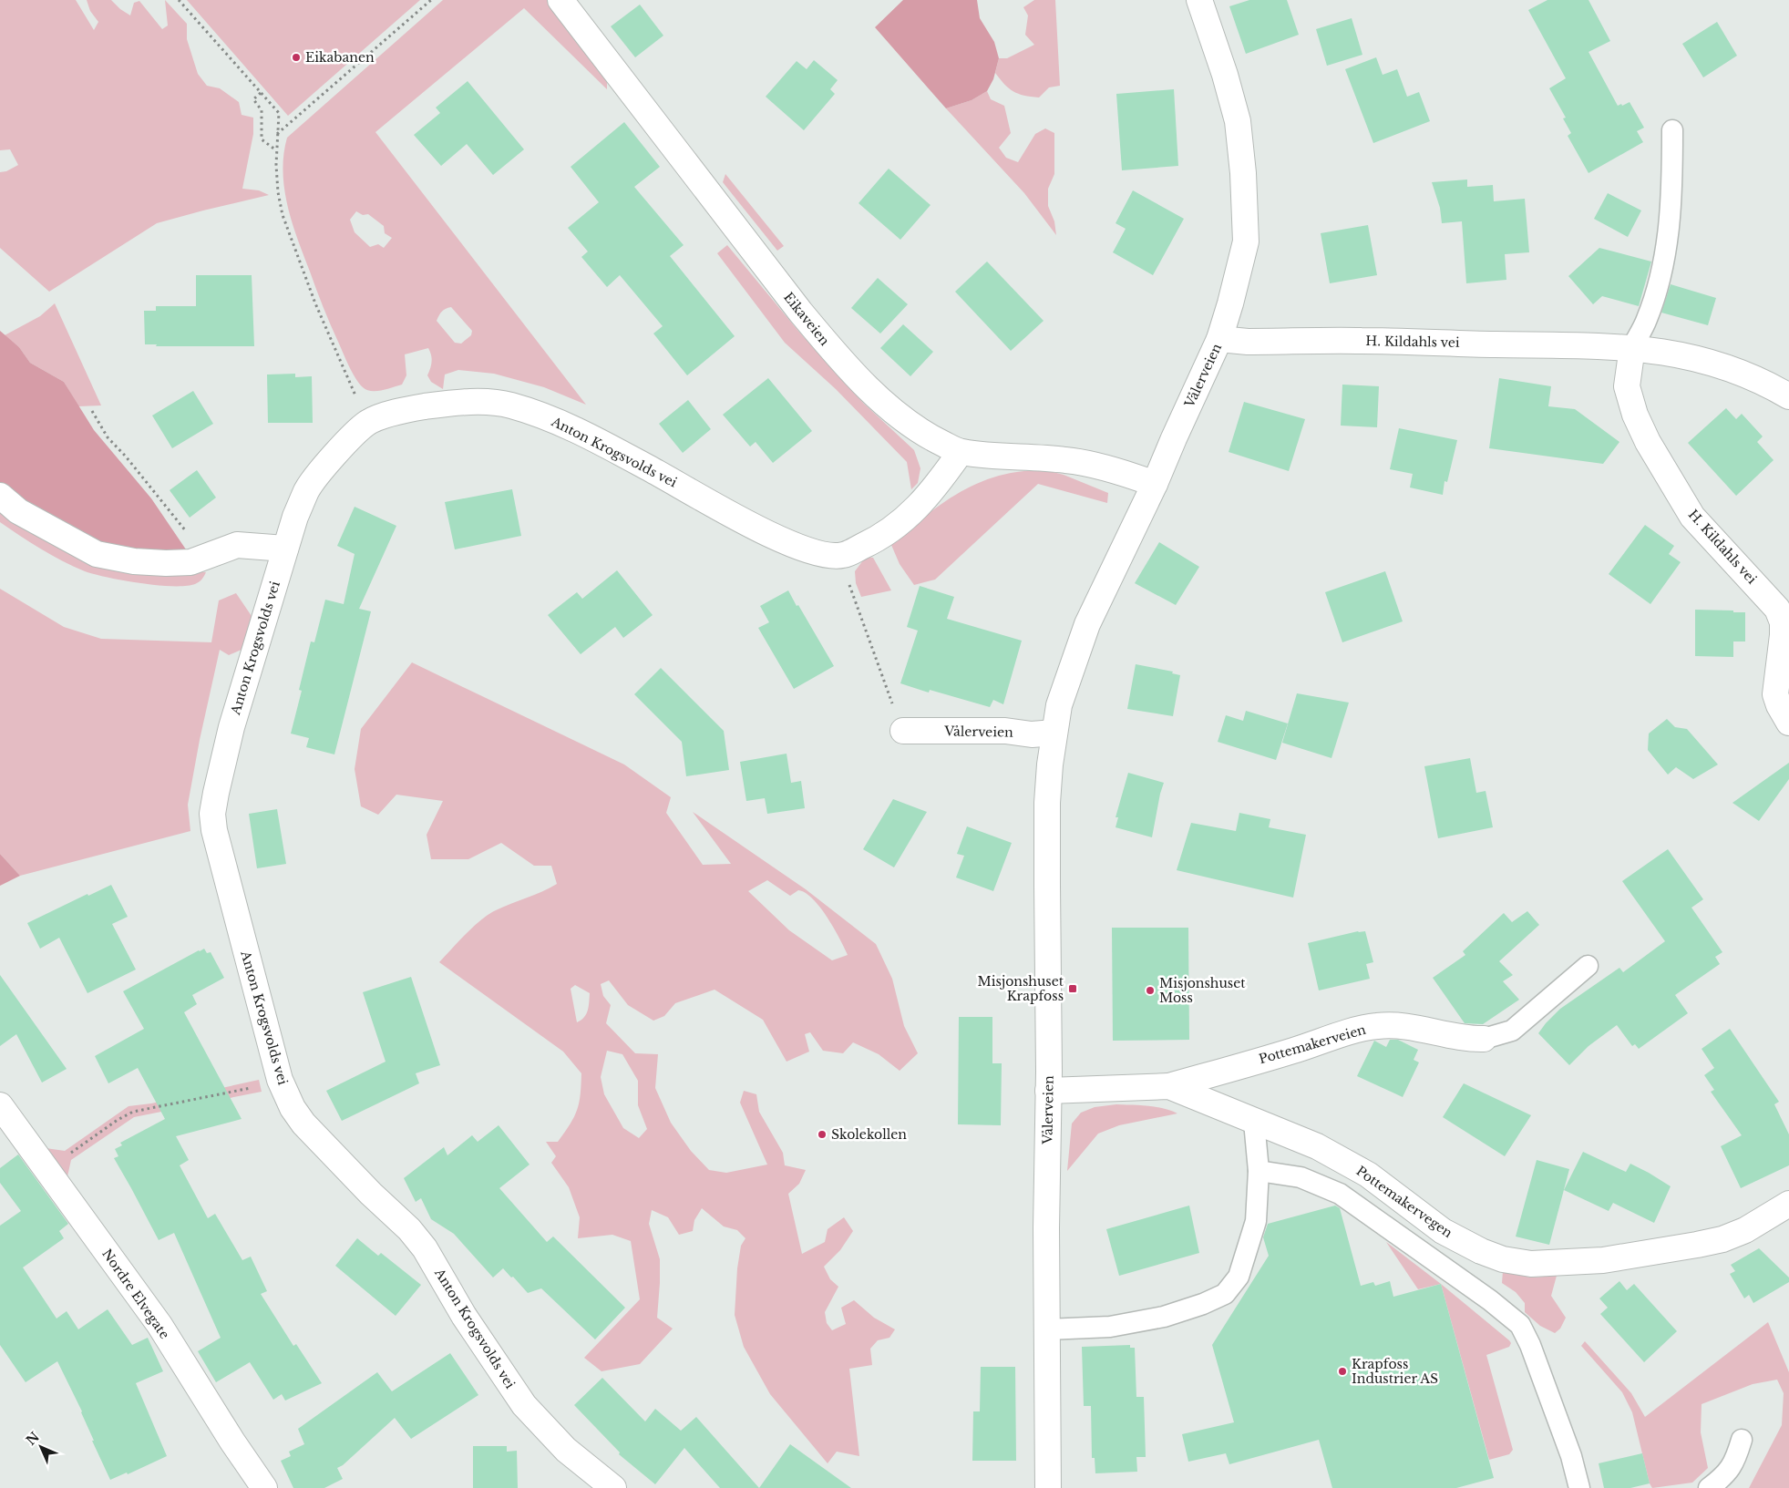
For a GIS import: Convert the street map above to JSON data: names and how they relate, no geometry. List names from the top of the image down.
{
  "streets": {
    "street": [
      "Eikaveien",
      "H. Kildahls vei",
      "Vålerveien",
      "Anton Krogsvolds vei",
      "Pottemakerveien",
      "Pottemakervegen",
      "Nordre Elvegate"
    ]
  },
  "crossings": [
    ["Eikaveien", "Vålerveien"],
    ["Eikaveien", "Anton Krogsvolds vei"],
    ["H. Kildahls vei", "Vålerveien"],
    ["Vålerveien", "Pottemakervegen"],
    ["Pottemakerveien", "Pottemakervegen"]
  ],
  "places": {
    "other": [
      "Eikabanen",
      "Misjonshuset Moss",
      "Skolekollen",
      "Krapfoss Industrier AS"
    ],
    "transit": ["Misjonshuset Krapfoss"]
  },
  "north": "top left"
}
